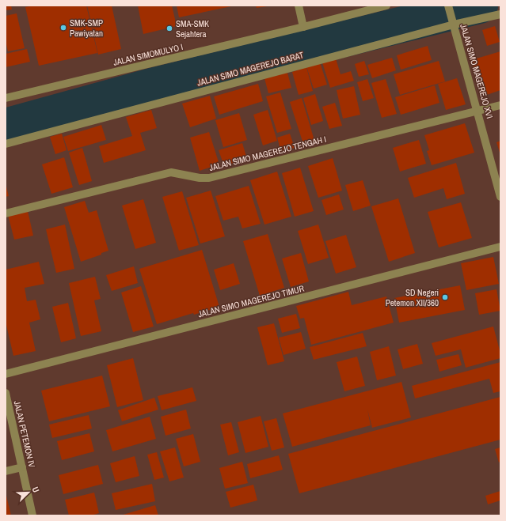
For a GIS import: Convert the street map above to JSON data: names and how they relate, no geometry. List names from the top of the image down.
{
  "streets": {
    "street": [
      "JALAN SIMOMULYO I",
      "JALAN SIMO MAGEREJO BARAT",
      "JALAN SIMO MAGEREJO XVI",
      "JALAN SIMO MAGEREJO TENGAH I",
      "JALAN SIMO MAGEREJO TIMUR",
      "JALAN PETEMON IV"
    ]
  },
  "crossings": [
    ["JALAN SIMO MAGEREJO BARAT", "JALAN SIMO MAGEREJO XVI"],
    ["JALAN SIMO MAGEREJO XVI", "JALAN SIMO MAGEREJO TENGAH I"]
  ],
  "places": ["SMK-SMP Pawiyatan", "SMA-SMK Sejahtera", "SD Negeri Petemon XII/360"],
  "north": "top right"
}
